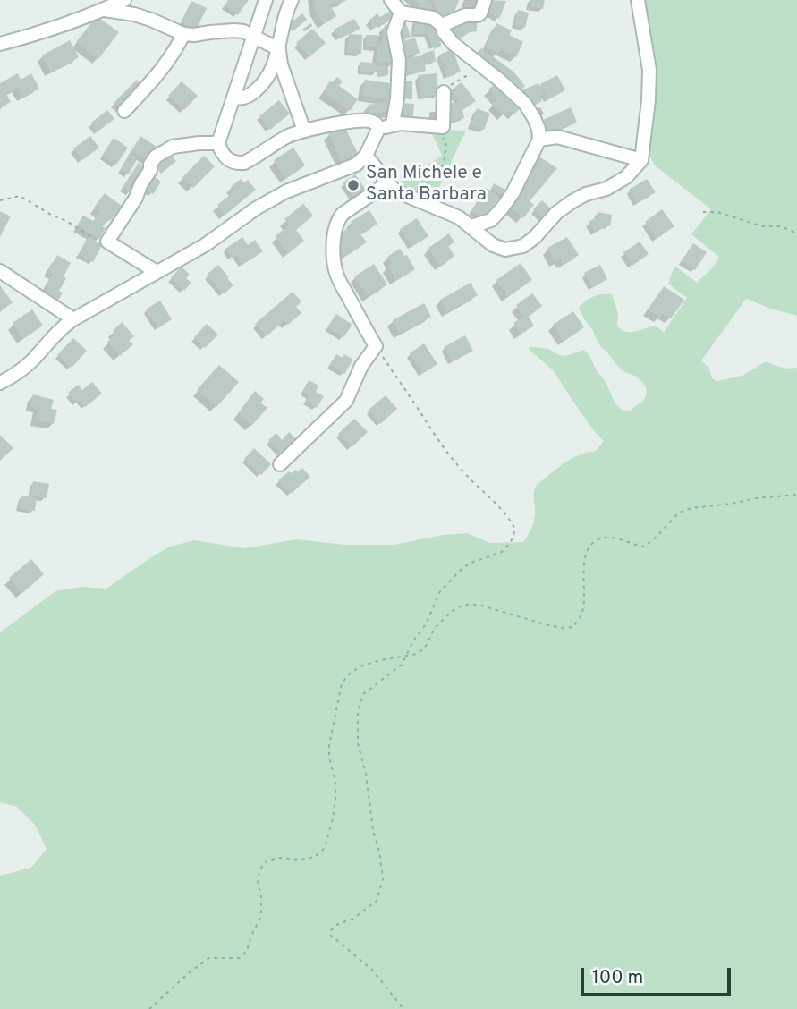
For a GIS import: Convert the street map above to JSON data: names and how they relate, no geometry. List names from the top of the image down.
{
  "places": ["San Michele e Santa Barbara"],
  "scale_bar": "100 m"
}
